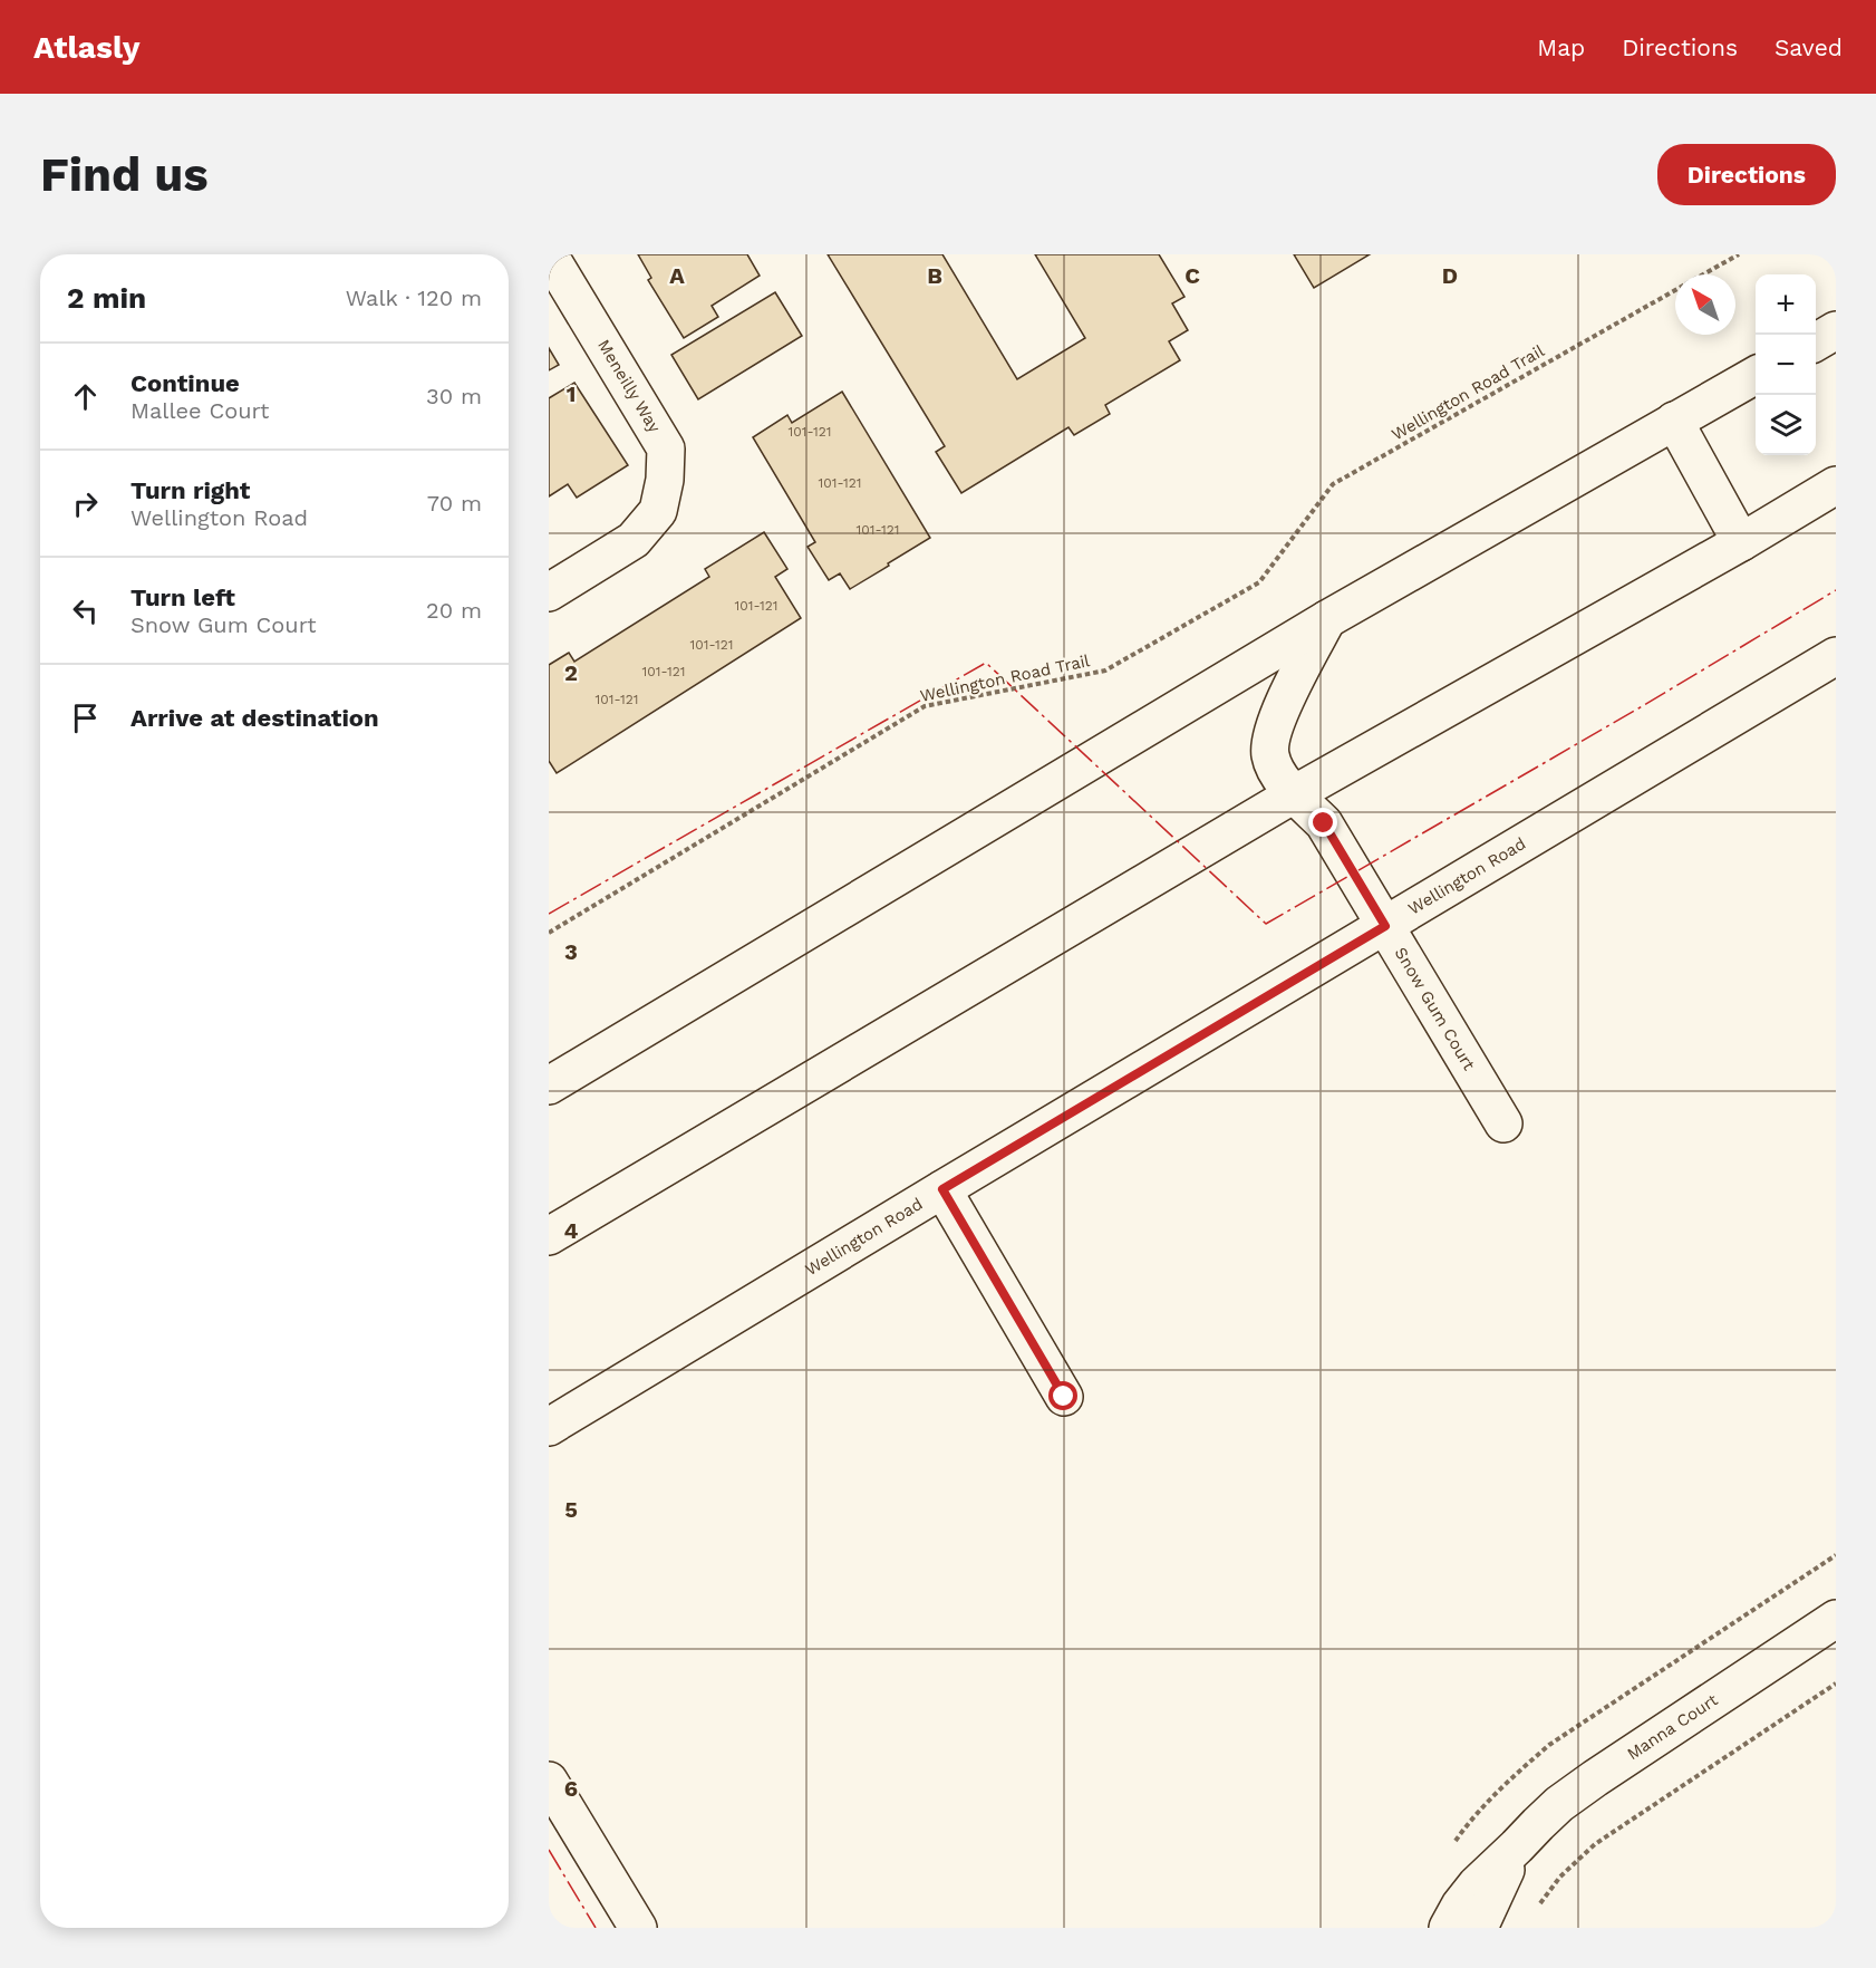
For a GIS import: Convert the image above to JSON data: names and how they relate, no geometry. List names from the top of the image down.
{
  "streets": {
    "main road": [
      "Meneilly Way",
      "Wellington Road",
      "Snow Gum Court",
      "Manna Court"
    ],
    "path": ["Wellington Road Trail"]
  },
  "crossings": [
    ["Wellington Road", "Snow Gum Court"]
  ],
  "house_numbers": [
    "101-121",
    "101-121",
    "101-121",
    "101-121",
    "101-121",
    "101-121",
    "101-121"
  ],
  "north": "top left",
  "page": {
    "header": "Atlasly",
    "nav": ["Map", "Directions", "Saved"],
    "buttons": "Directions",
    "title": "Find us",
    "heading": ["2 min", "Walk · 120 m"],
    "map_buttons": ["+", "−"],
    "list": [
      ["Continue", "Mallee Court", "30 m"],
      ["Turn right", "Wellington Road", "70 m"],
      ["Turn left", "Snow Gum Court", "20 m"],
      "Arrive at destination"
    ]
  },
  "grid": {
    "columns": [
      "A",
      "B",
      "C",
      "D"
    ],
    "rows": [
      "1",
      "2",
      "3",
      "4",
      "5",
      "6"
    ]
  }
}
